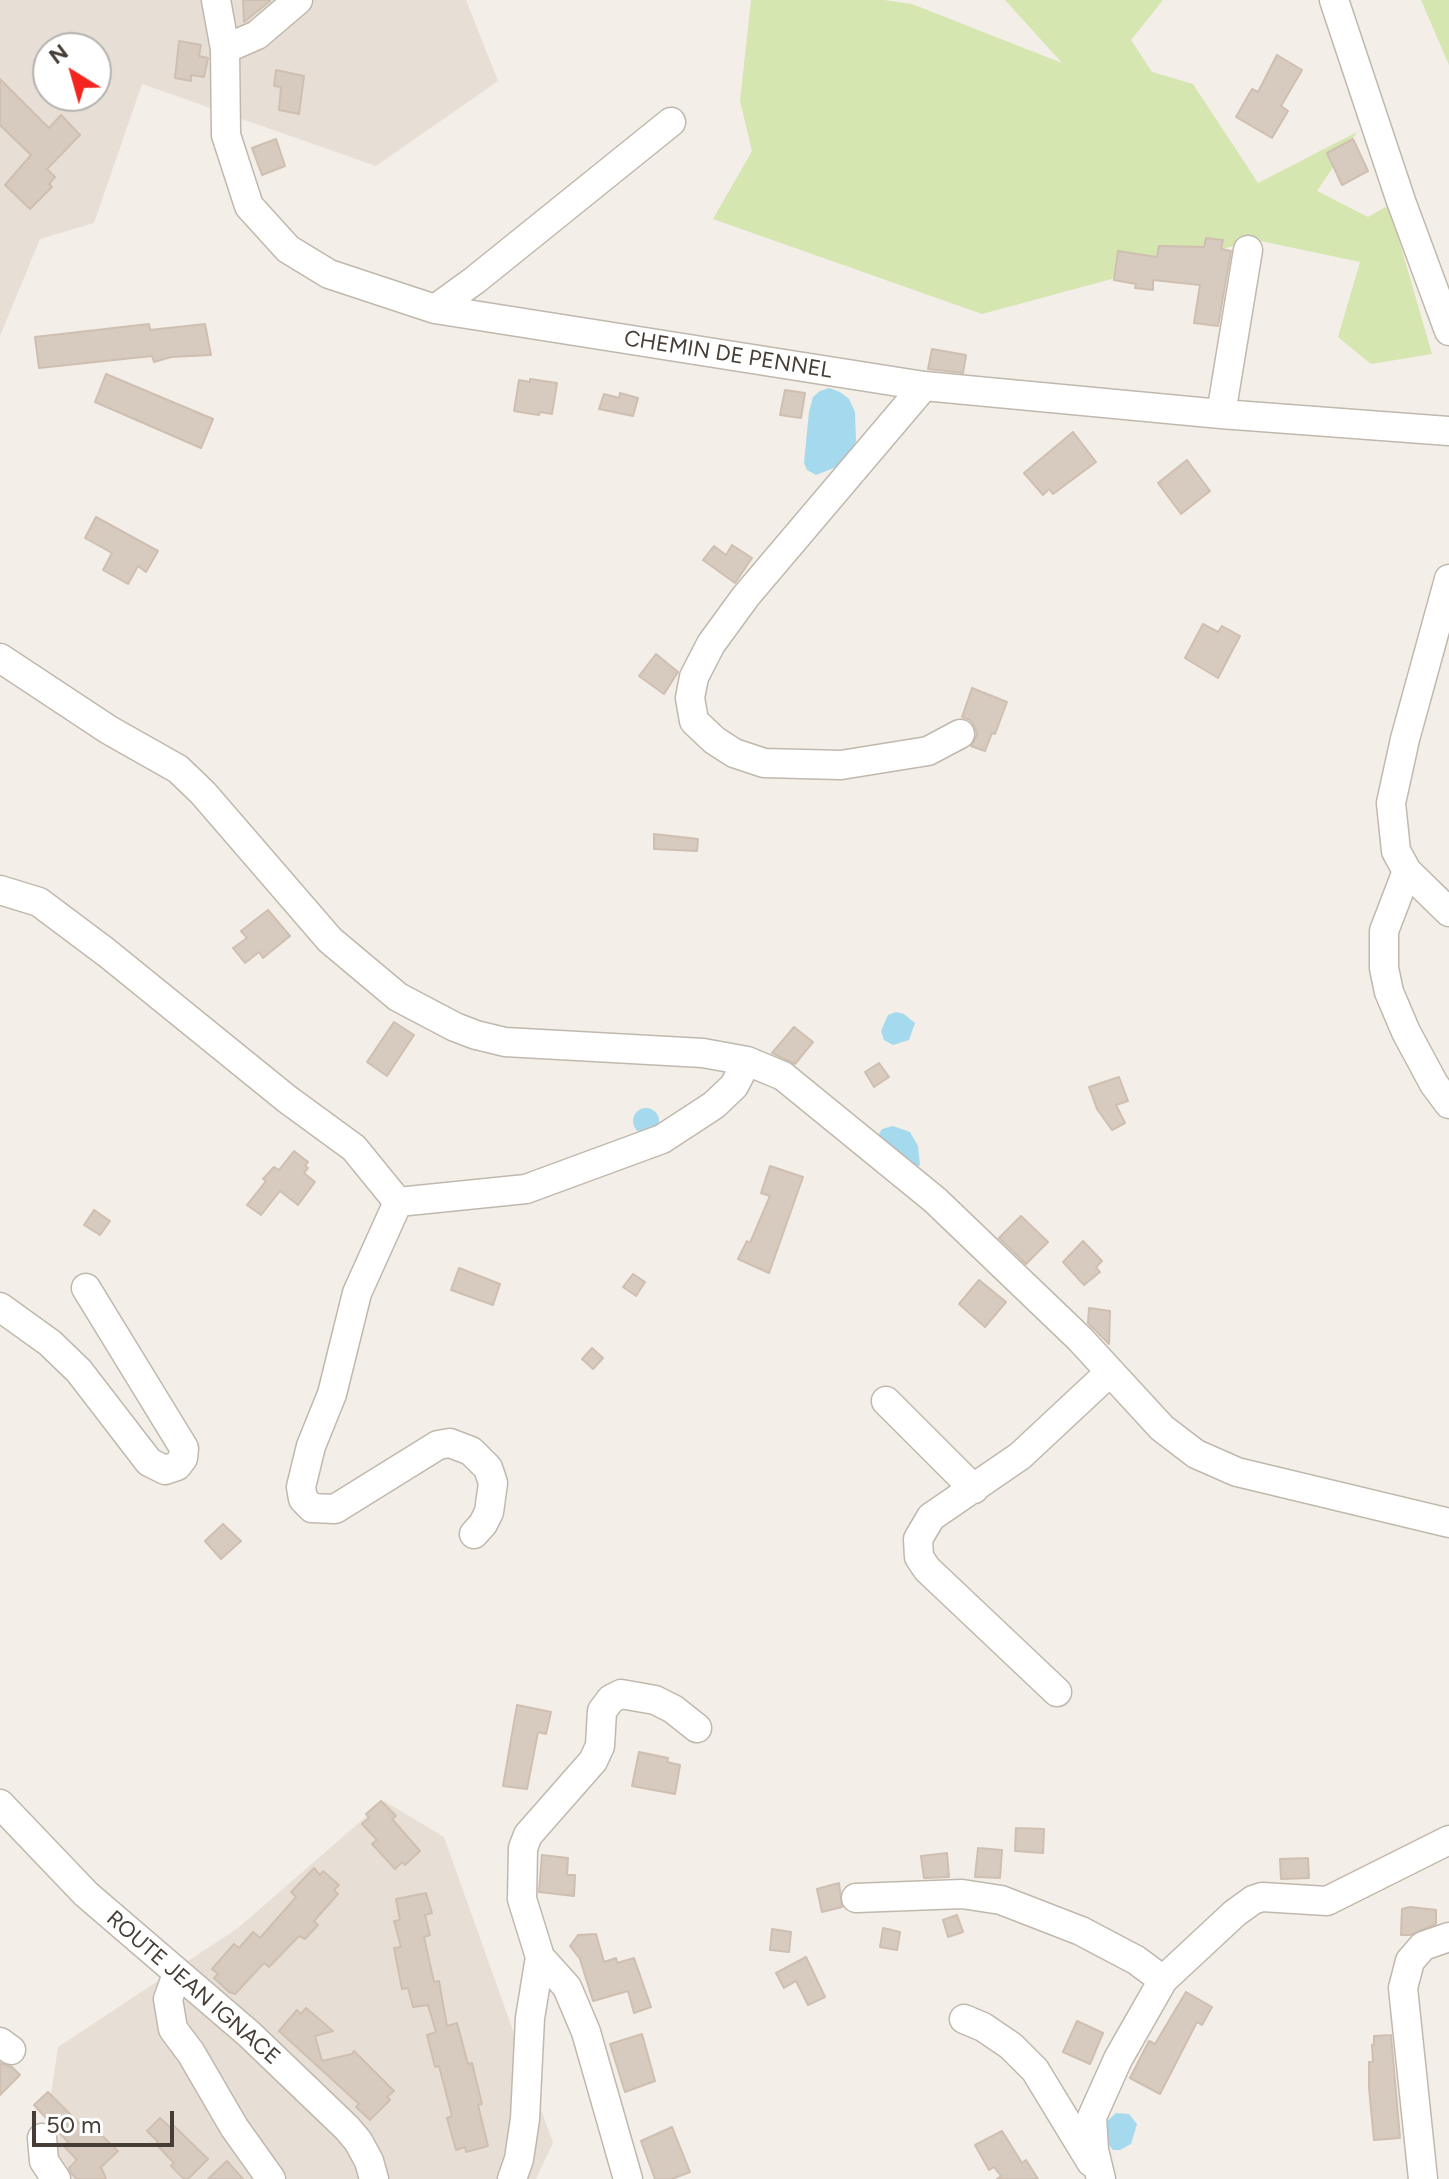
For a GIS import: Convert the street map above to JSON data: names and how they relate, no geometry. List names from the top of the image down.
{
  "streets": {
    "street": ["CHEMIN DE PENNEL", "ROUTE JEAN IGNACE"]
  },
  "scale_bar": "50 m",
  "north": "top left"
}
